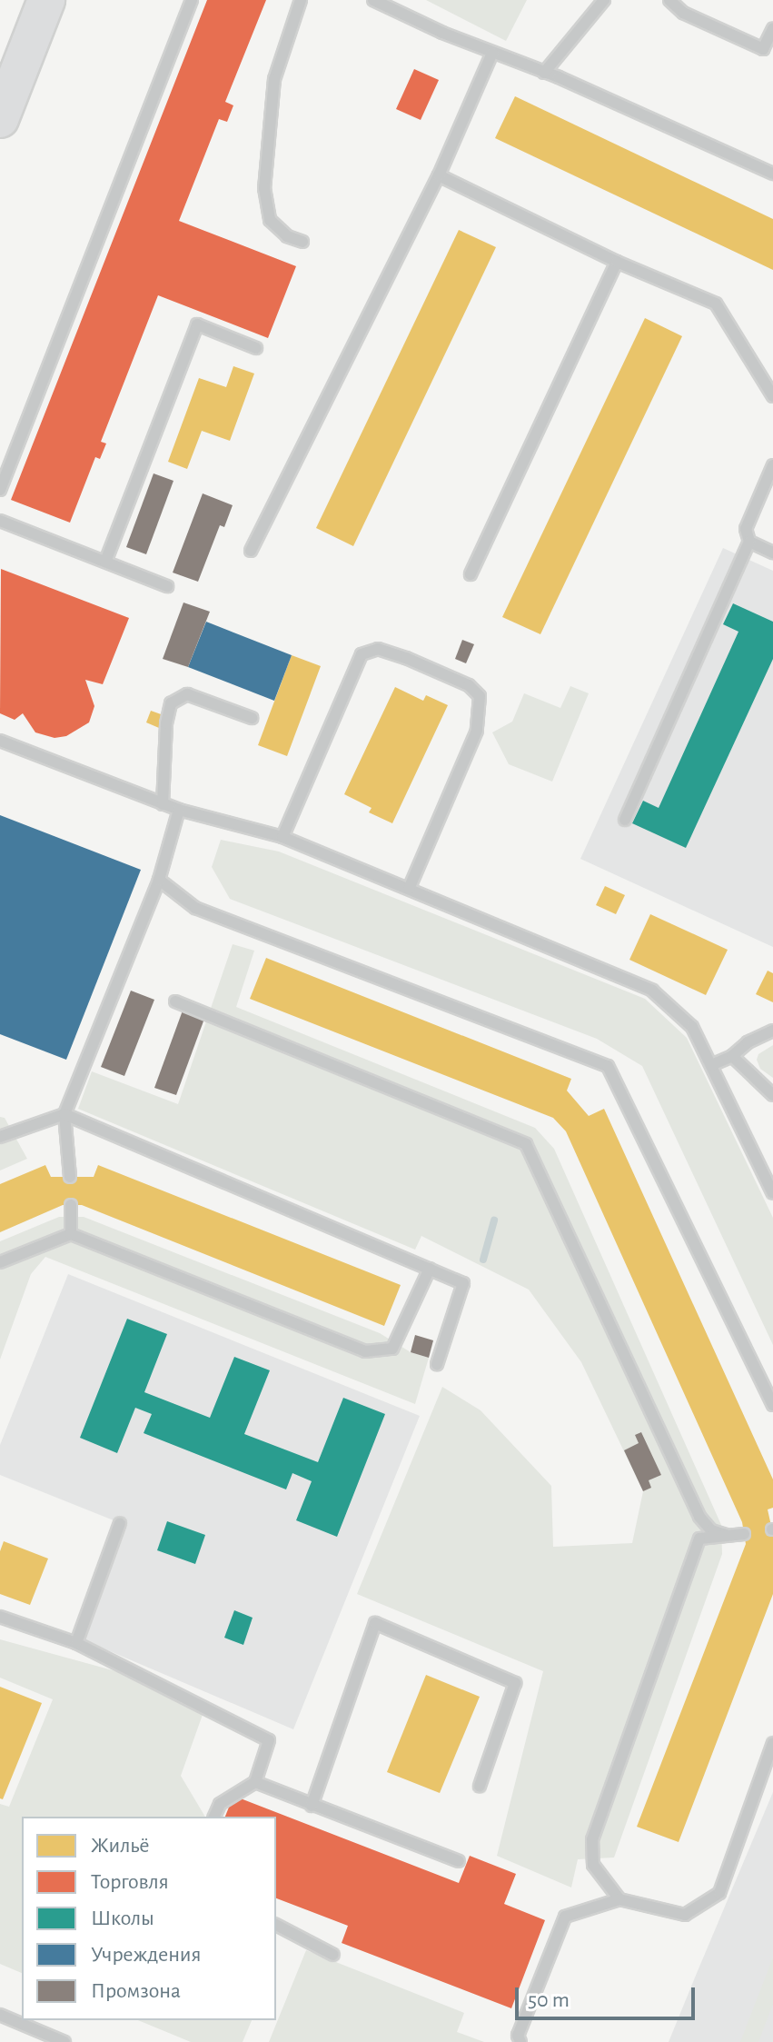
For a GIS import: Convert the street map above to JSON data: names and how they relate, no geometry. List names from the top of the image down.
{
  "legend": [
    "Жильё",
    "Торговля",
    "Школы",
    "Учреждения",
    "Промзона"
  ],
  "scale_bar": "50 m"
}
